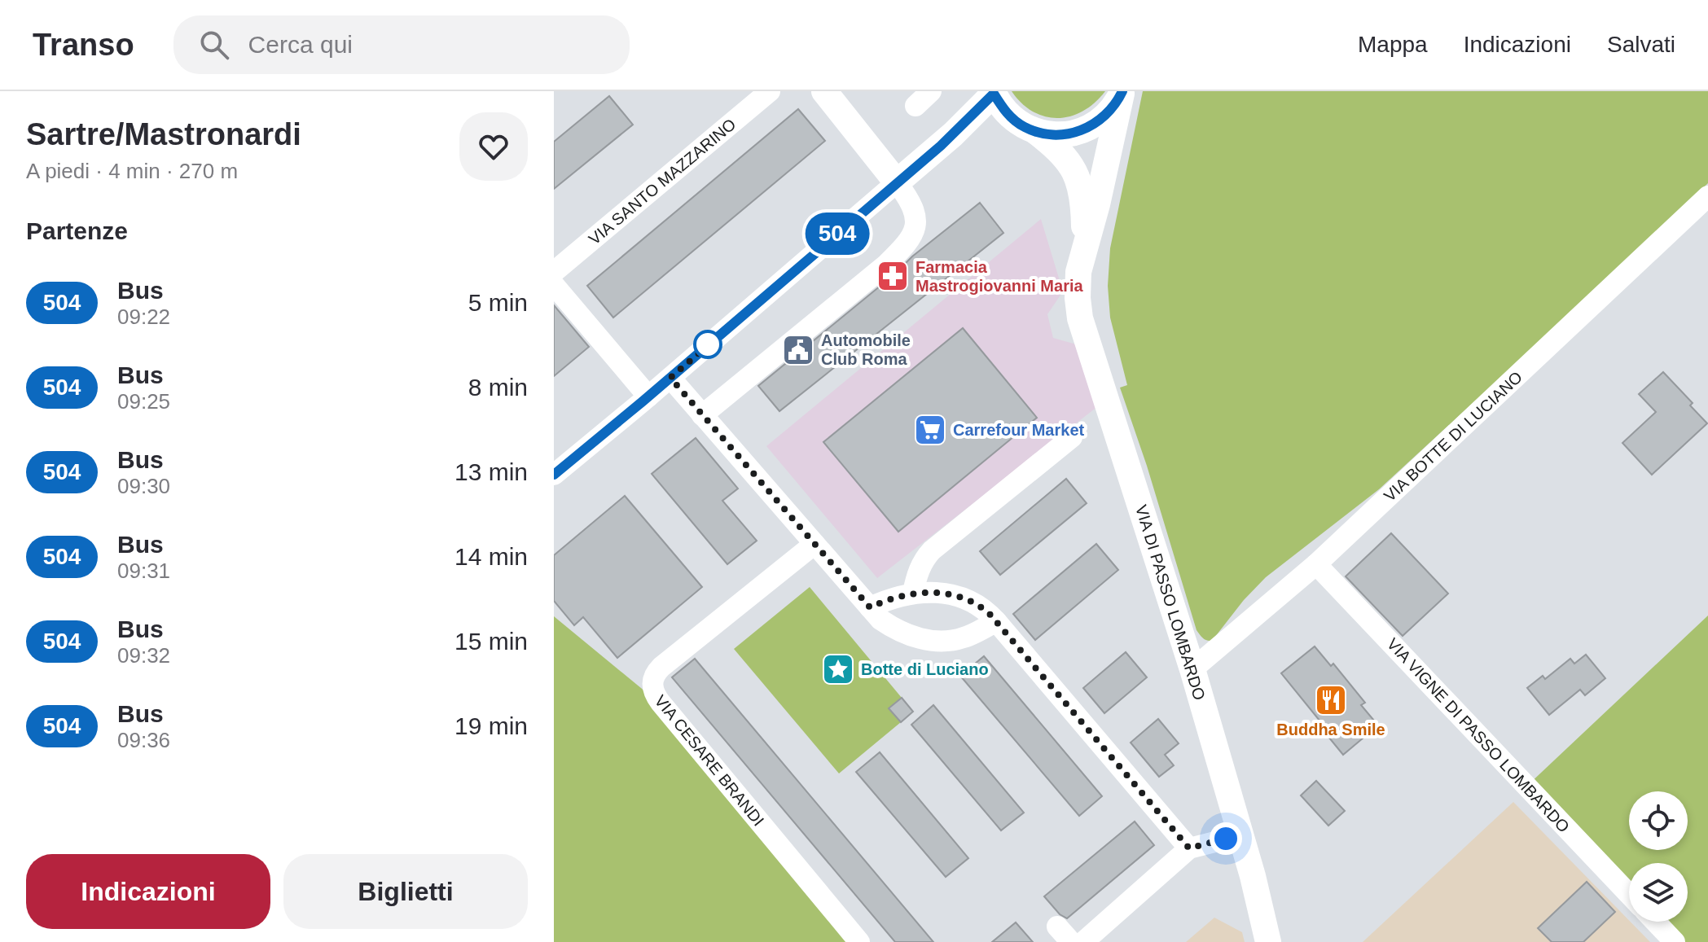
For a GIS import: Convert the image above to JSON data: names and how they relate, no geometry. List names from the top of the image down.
{
  "streets": {
    "street": [
      "VIA SANTO MAZZARINO",
      "VIA BOTTE DI LUCIANO",
      "VIA DI PASSO LOMBARDO",
      "VIA VIGNE DI PASSO LOMBARDO",
      "VIA CESARE BRANDI"
    ]
  },
  "crossings": [
    ["VIA BOTTE DI LUCIANO", "VIA DI PASSO LOMBARDO"],
    ["VIA BOTTE DI LUCIANO", "VIA VIGNE DI PASSO LOMBARDO"]
  ],
  "places": {
    "pharmacy": ["Farmacia Mastrogiovanni Maria"],
    "public building": ["Automobile Club Roma"],
    "supermarket": ["Carrefour Market"],
    "place": ["Botte di Luciano"],
    "restaurant": ["Buddha Smile"]
  },
  "lines": ["bus line 504"],
  "page": {
    "header": "Transo",
    "search": "Cerca qui",
    "nav": ["Mappa", "Indicazioni", "Salvati"],
    "heading": [
      ["Sartre/Mastronardi", "A piedi · 4 min · 270 m"],
      "Partenze"
    ],
    "on_map": "504",
    "list": [
      {
        "mark": "504",
        "name": "Bus",
        "note": "09:22",
        "value": "5 min"
      },
      {
        "mark": "504",
        "name": "Bus",
        "note": "09:25",
        "value": "8 min"
      },
      {
        "mark": "504",
        "name": "Bus",
        "note": "09:30",
        "value": "13 min"
      },
      {
        "mark": "504",
        "name": "Bus",
        "note": "09:31",
        "value": "14 min"
      },
      {
        "mark": "504",
        "name": "Bus",
        "note": "09:32",
        "value": "15 min"
      },
      {
        "mark": "504",
        "name": "Bus",
        "note": "09:36",
        "value": "19 min"
      }
    ],
    "buttons": ["Indicazioni", "Biglietti"]
  }
}
